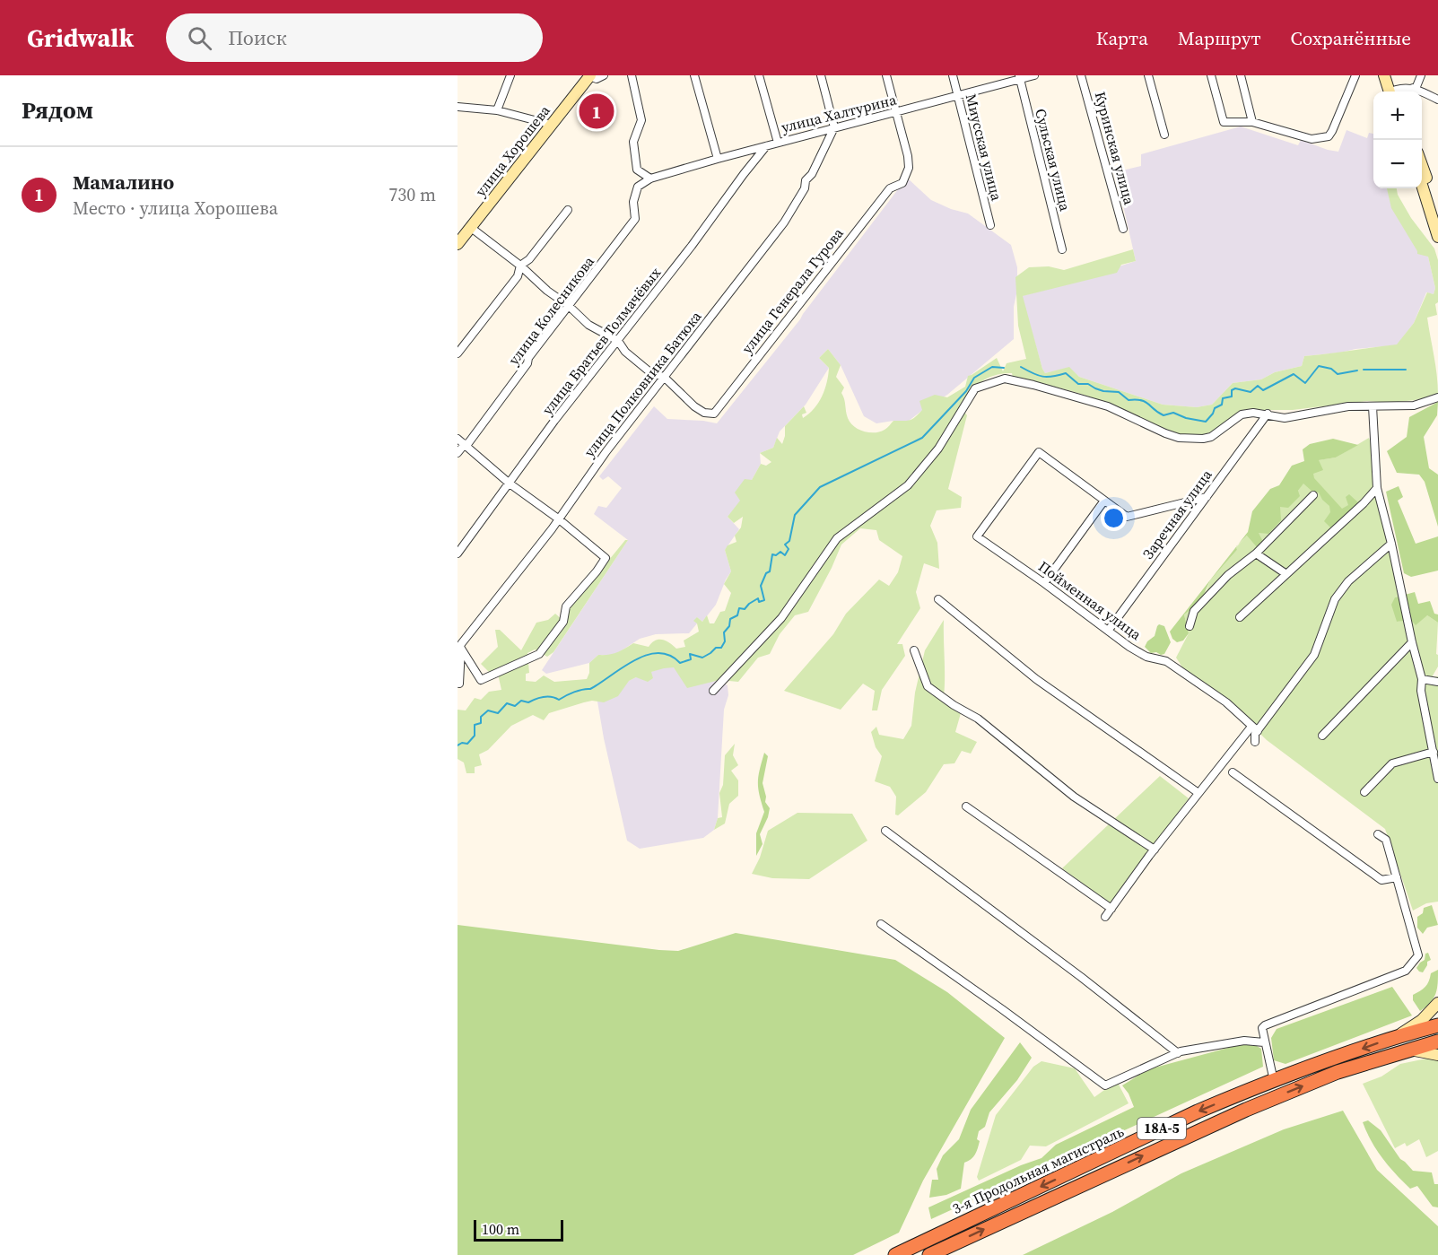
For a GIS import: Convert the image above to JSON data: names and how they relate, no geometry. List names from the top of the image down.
{
  "streets": {
    "highway": ["18А-5", "3-я Продольная магистраль"],
    "main road": ["улица Хорошева"],
    "street": [
      "улица Халтурина",
      "Миусская улица",
      "Куринская улица",
      "Сульская улица",
      "улица Генерала Гурова",
      "улица Колесникова",
      "улица Братьев Толмачёвых",
      "улица Полковника Батюка",
      "Заречная улица",
      "Пойменная улица"
    ]
  },
  "crossings": [
    ["улица Халтурина", "Миусская улица"],
    ["улица Халтурина", "Сульская улица"],
    ["улица Халтурина", "улица Генерала Гурова"],
    ["улица Халтурина", "улица Братьев Толмачёвых"],
    ["улица Халтурина", "улица Полковника Батюка"],
    ["улица Генерала Гурова", "улица Полковника Батюка"],
    ["Заречная улица", "Пойменная улица"]
  ],
  "scale_bar": "100 m",
  "page": {
    "header": "Gridwalk",
    "search": "Поиск",
    "nav": ["Карта", "Маршрут", "Сохранённые"],
    "heading": "Рядом",
    "map_buttons": ["+", "−"],
    "pins": "1",
    "list": [
      {
        "mark": "1",
        "name": "Мамалино",
        "note": "Место · улица Хорошева",
        "value": "730 m"
      }
    ],
    "scale": "100 m"
  }
}
